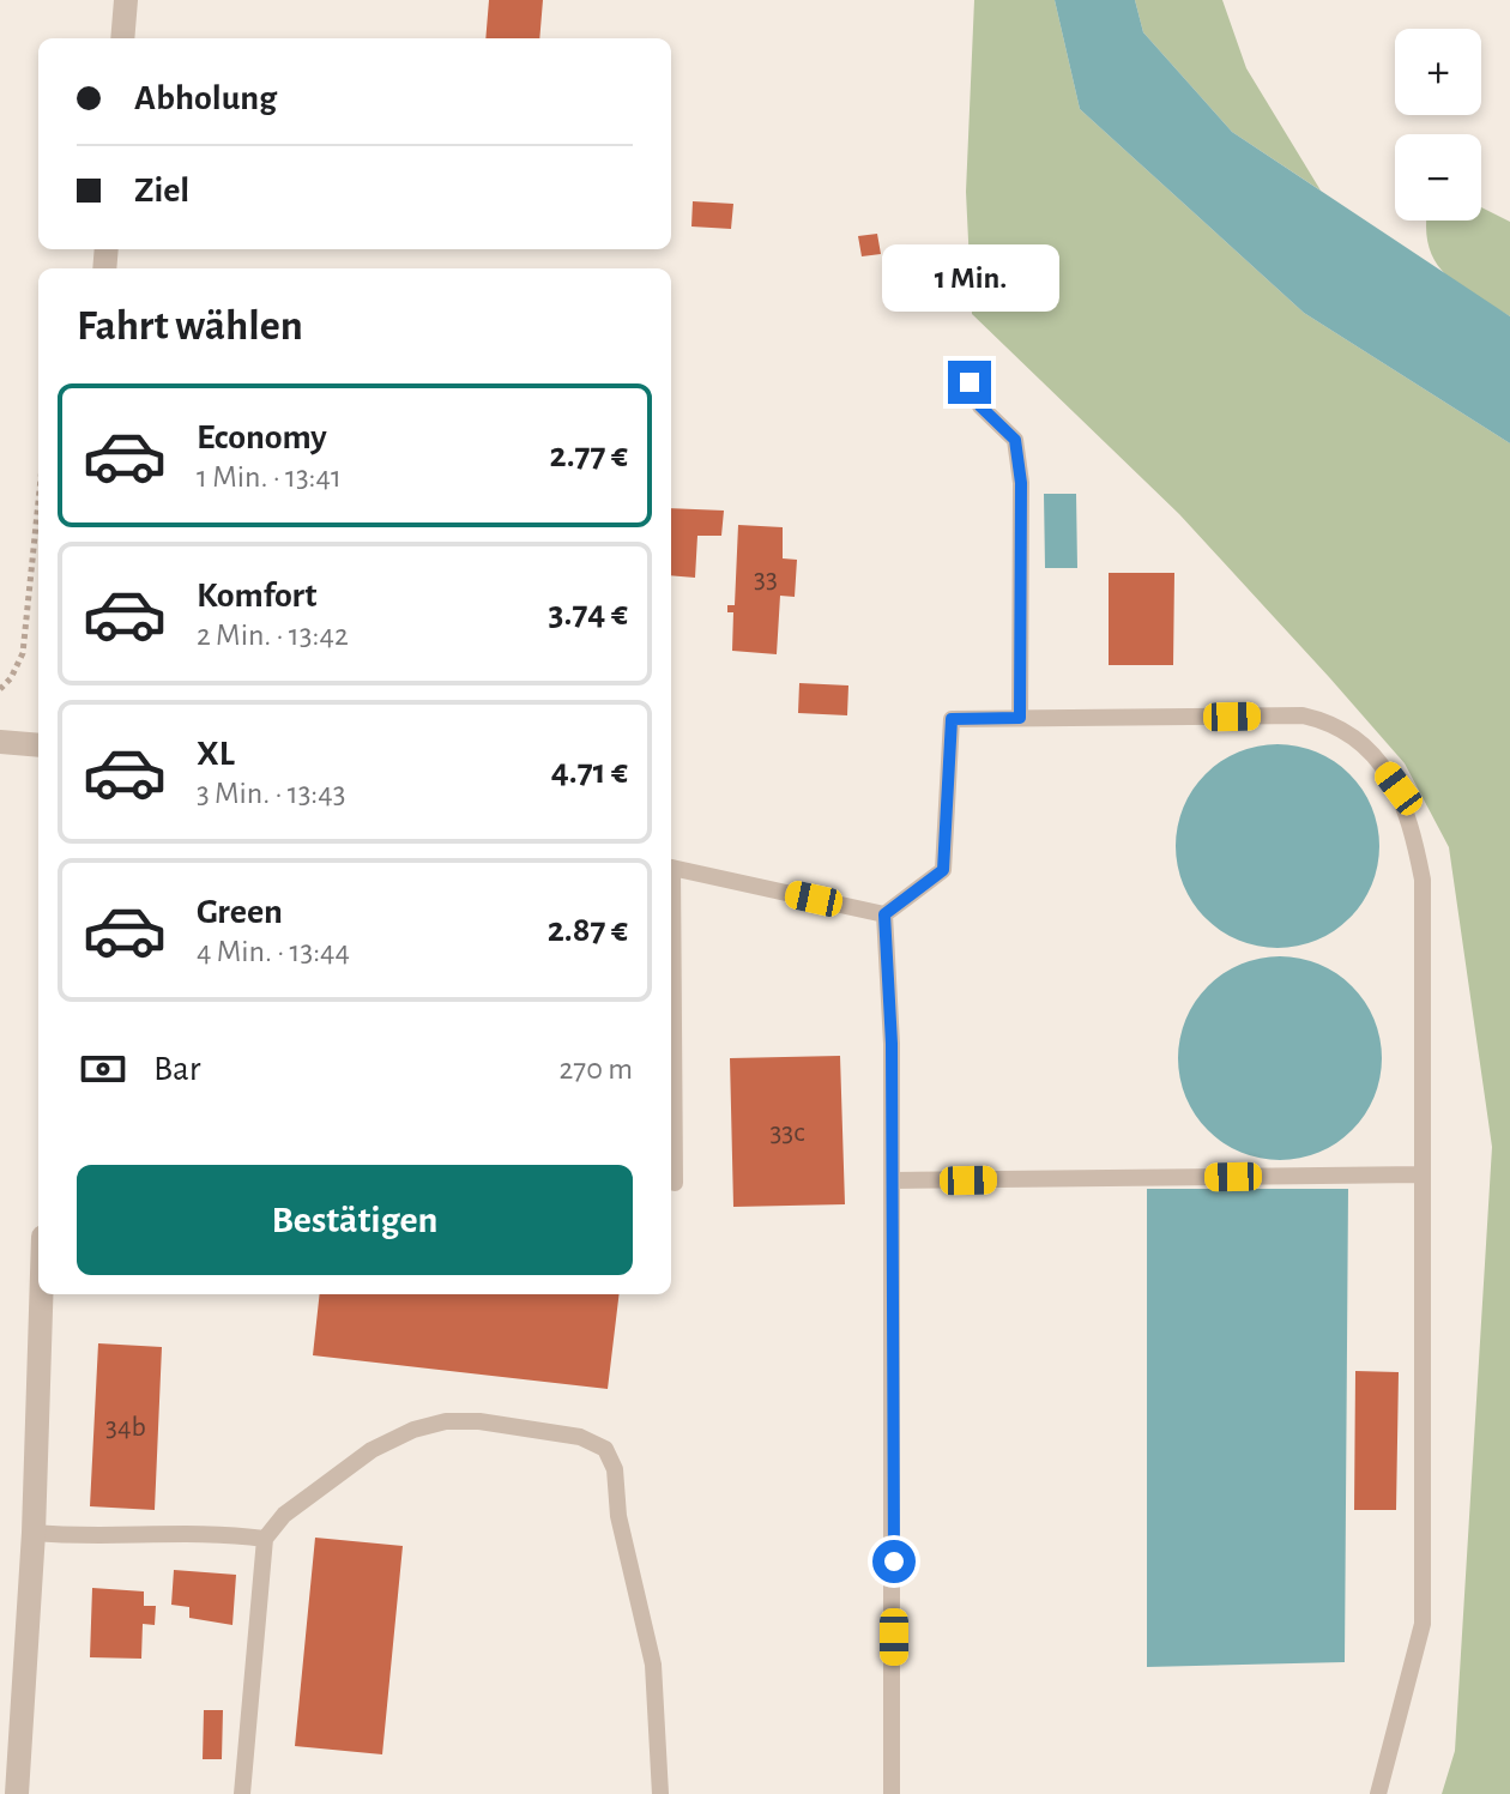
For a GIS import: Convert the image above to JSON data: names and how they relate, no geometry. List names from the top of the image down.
{
  "house_numbers": ["33", "33c", "34b"],
  "page": {
    "map_buttons": ["+", "−"],
    "banner": ["Abholung", "Ziel"],
    "bubble": "1 Min.",
    "heading": "Fahrt wählen",
    "list": [
      {
        "name": "Economy",
        "note": "1 Min. · 13:41",
        "value": "2.77 €"
      },
      {
        "name": "Komfort",
        "note": "2 Min. · 13:42",
        "value": "3.74 €"
      },
      {
        "name": "XL",
        "note": "3 Min. · 13:43",
        "value": "4.71 €"
      },
      {
        "name": "Green",
        "note": "4 Min. · 13:44",
        "value": "2.87 €"
      }
    ],
    "pay": ["Bar", "270 m"],
    "buttons": "Bestätigen"
  }
}
